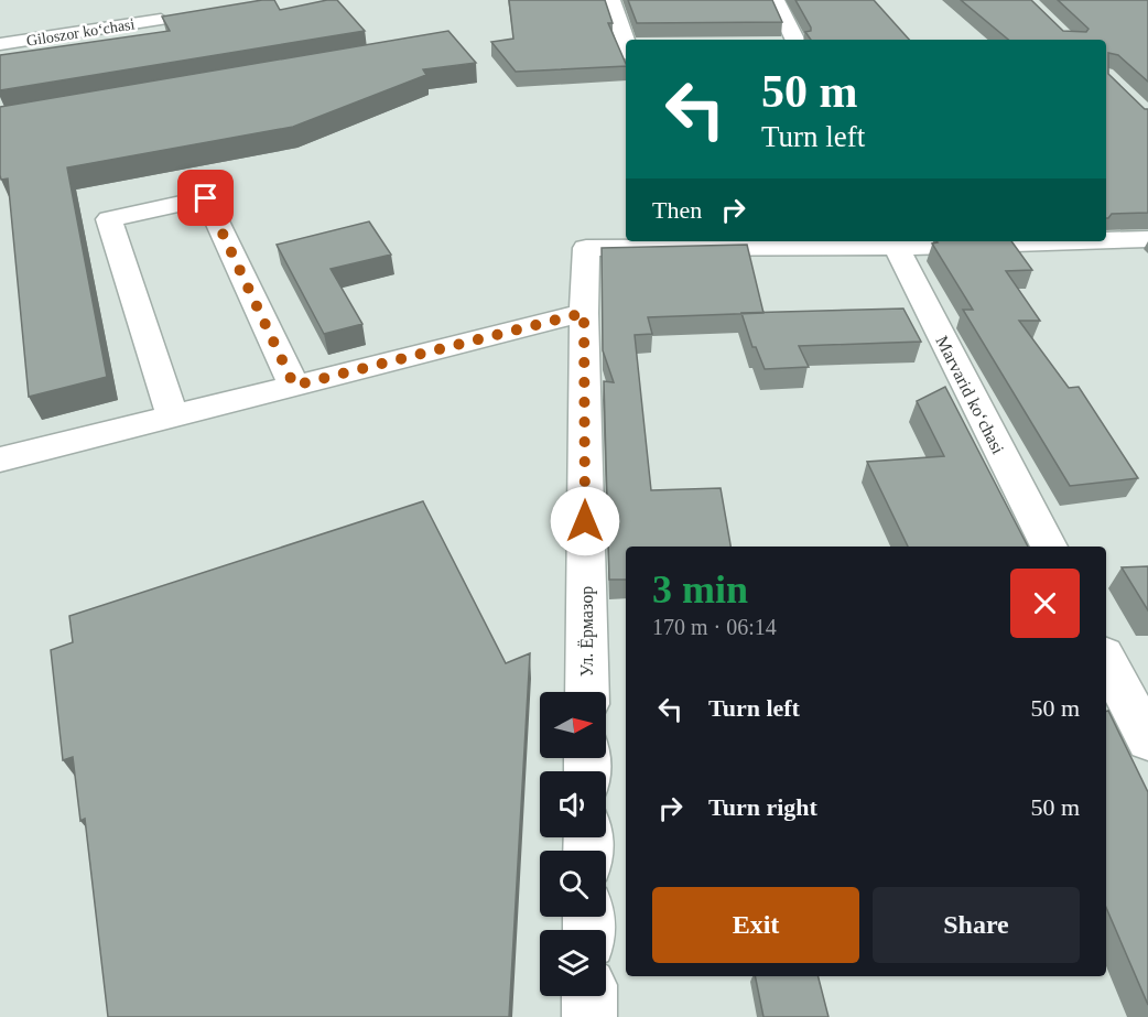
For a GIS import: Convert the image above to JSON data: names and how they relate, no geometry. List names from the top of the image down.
{
  "streets": {
    "street": ["Giloszor koʻchasi", "Marvarid koʻchasi", "Ул. Ёрмазор"]
  },
  "crossings": [
    ["Marvarid koʻchasi", "Ул. Ёрмазор"]
  ],
  "north": "right",
  "page": {
    "turn": ["50 m", "Turn left"],
    "then": "Then",
    "heading": ["3 min", "170 m · 06:14"],
    "list": [
      {
        "name": "Turn left",
        "value": "50 m"
      },
      {
        "name": "Turn right",
        "value": "50 m"
      }
    ],
    "buttons": ["Exit", "Share"]
  }
}
